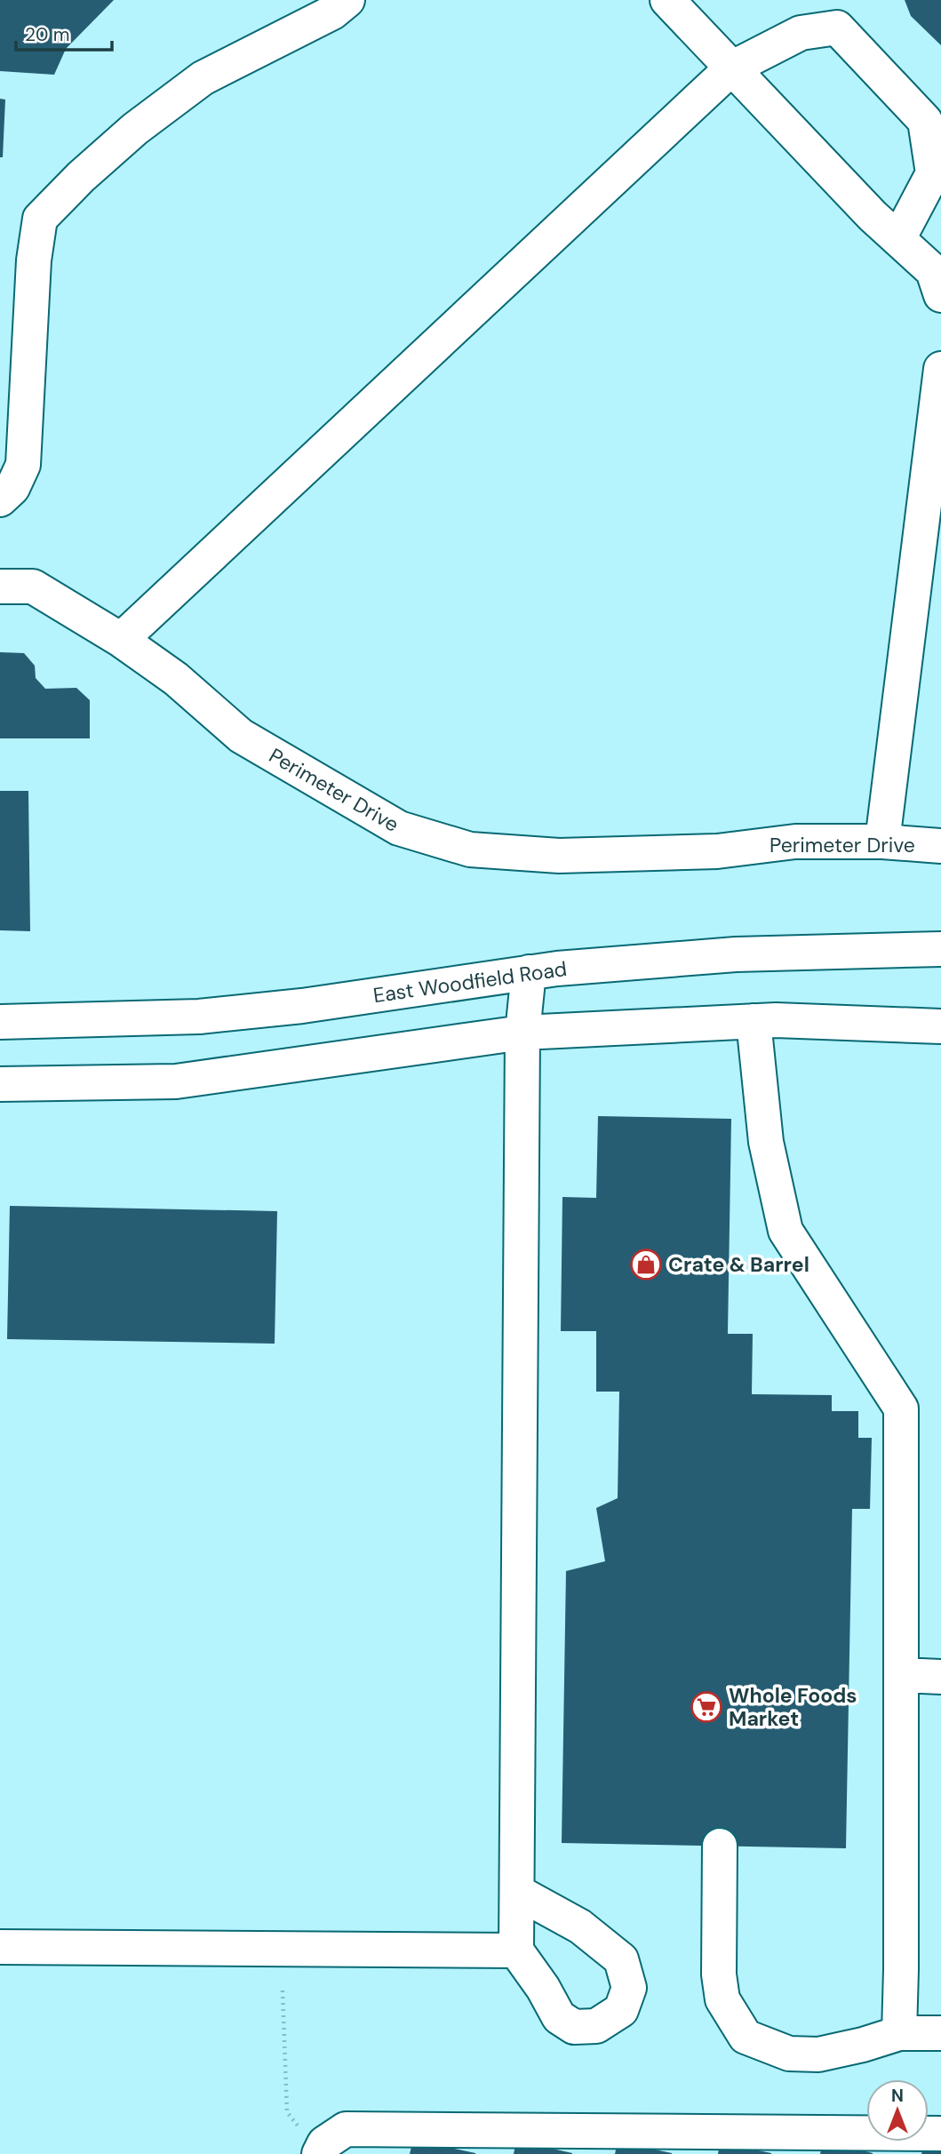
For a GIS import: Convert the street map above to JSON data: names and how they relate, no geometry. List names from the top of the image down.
{
  "streets": {
    "street": ["Perimeter Drive", "East Woodfield Road"]
  },
  "places": {
    "shop": ["Crate & Barrel"],
    "supermarket": ["Whole Foods Market"]
  },
  "scale_bar": "20 m",
  "north": "top"
}
